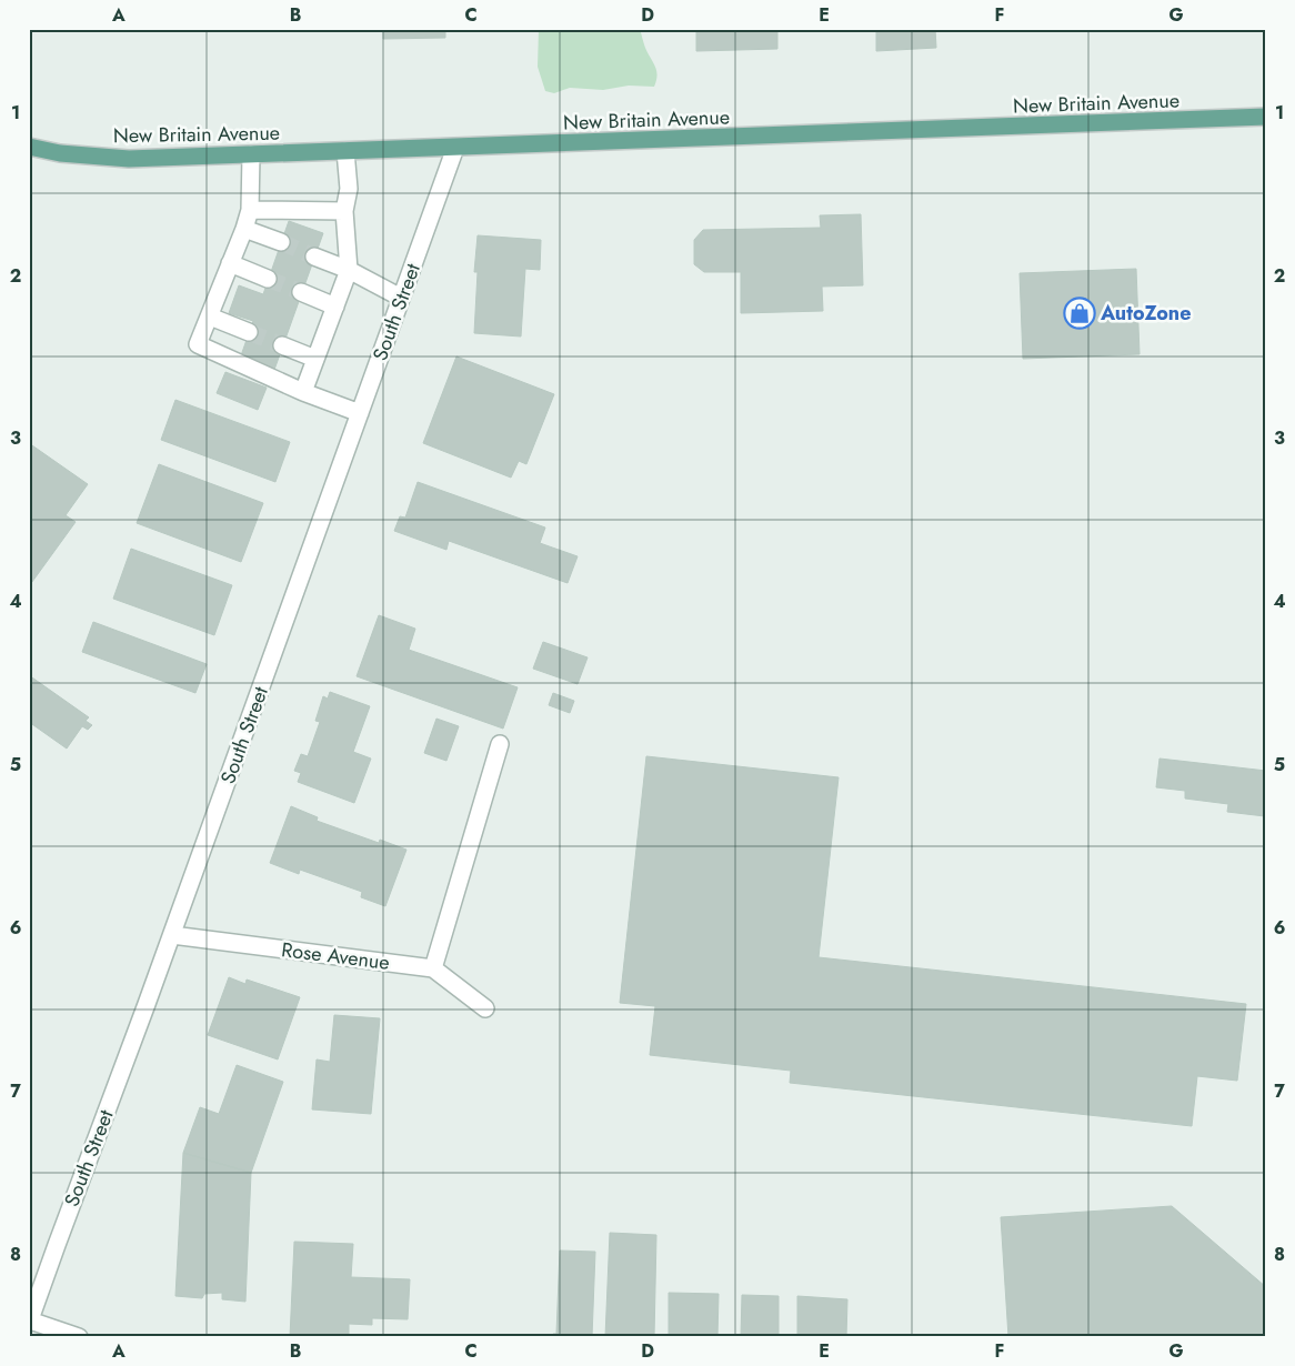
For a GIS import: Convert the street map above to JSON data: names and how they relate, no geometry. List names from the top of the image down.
{
  "streets": {
    "main road": ["New Britain Avenue"],
    "street": ["South Street", "Rose Avenue"]
  },
  "crossings": [
    ["New Britain Avenue", "South Street"],
    ["South Street", "Rose Avenue"]
  ],
  "places": {
    "shop": ["AutoZone"]
  },
  "grid": {
    "columns": [
      "A",
      "B",
      "C",
      "D",
      "E",
      "F",
      "G"
    ],
    "rows": [
      "1",
      "2",
      "3",
      "4",
      "5",
      "6",
      "7",
      "8"
    ]
  }
}
